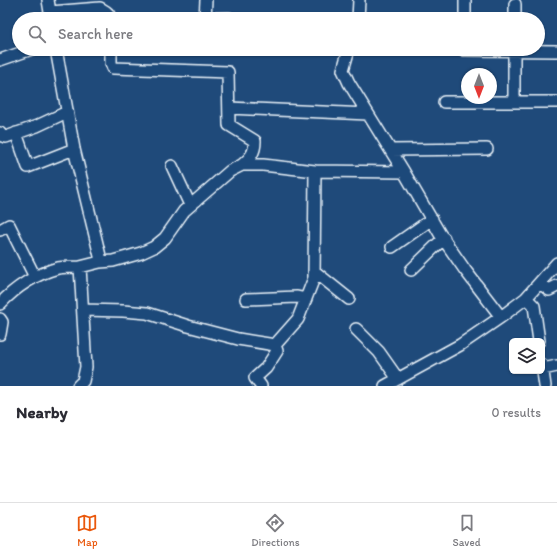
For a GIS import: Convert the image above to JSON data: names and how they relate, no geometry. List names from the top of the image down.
{
  "north": "bottom",
  "page": {
    "search": "Search here",
    "heading": ["Nearby", "0 results"],
    "nav": ["Map", "Directions", "Saved"]
  }
}
